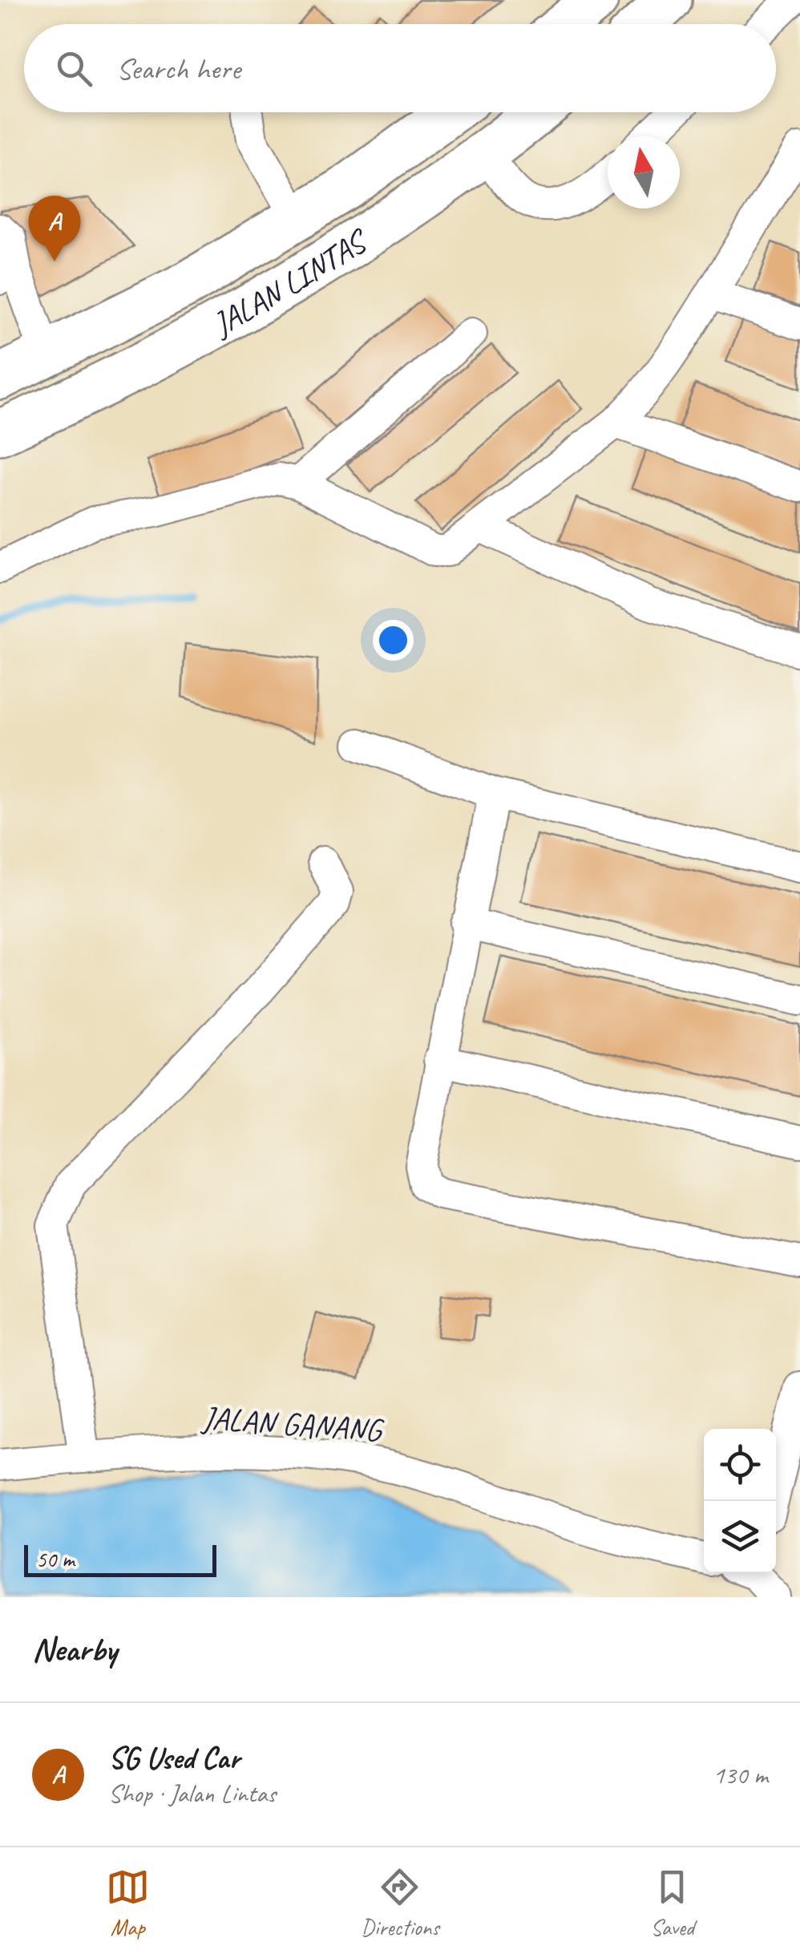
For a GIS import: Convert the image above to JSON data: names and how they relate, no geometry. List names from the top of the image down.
{
  "streets": {
    "highway": ["JALAN LINTAS"],
    "street": ["JALAN GANANG"]
  },
  "scale_bar": "50 m",
  "north": "top",
  "page": {
    "search": "Search here",
    "pins": "A",
    "scale": "50 m",
    "heading": "Nearby",
    "list": [
      {
        "mark": "A",
        "name": "SG Used Car",
        "note": "Shop · Jalan Lintas",
        "value": "130 m"
      }
    ],
    "nav": ["Map", "Directions", "Saved"]
  }
}
